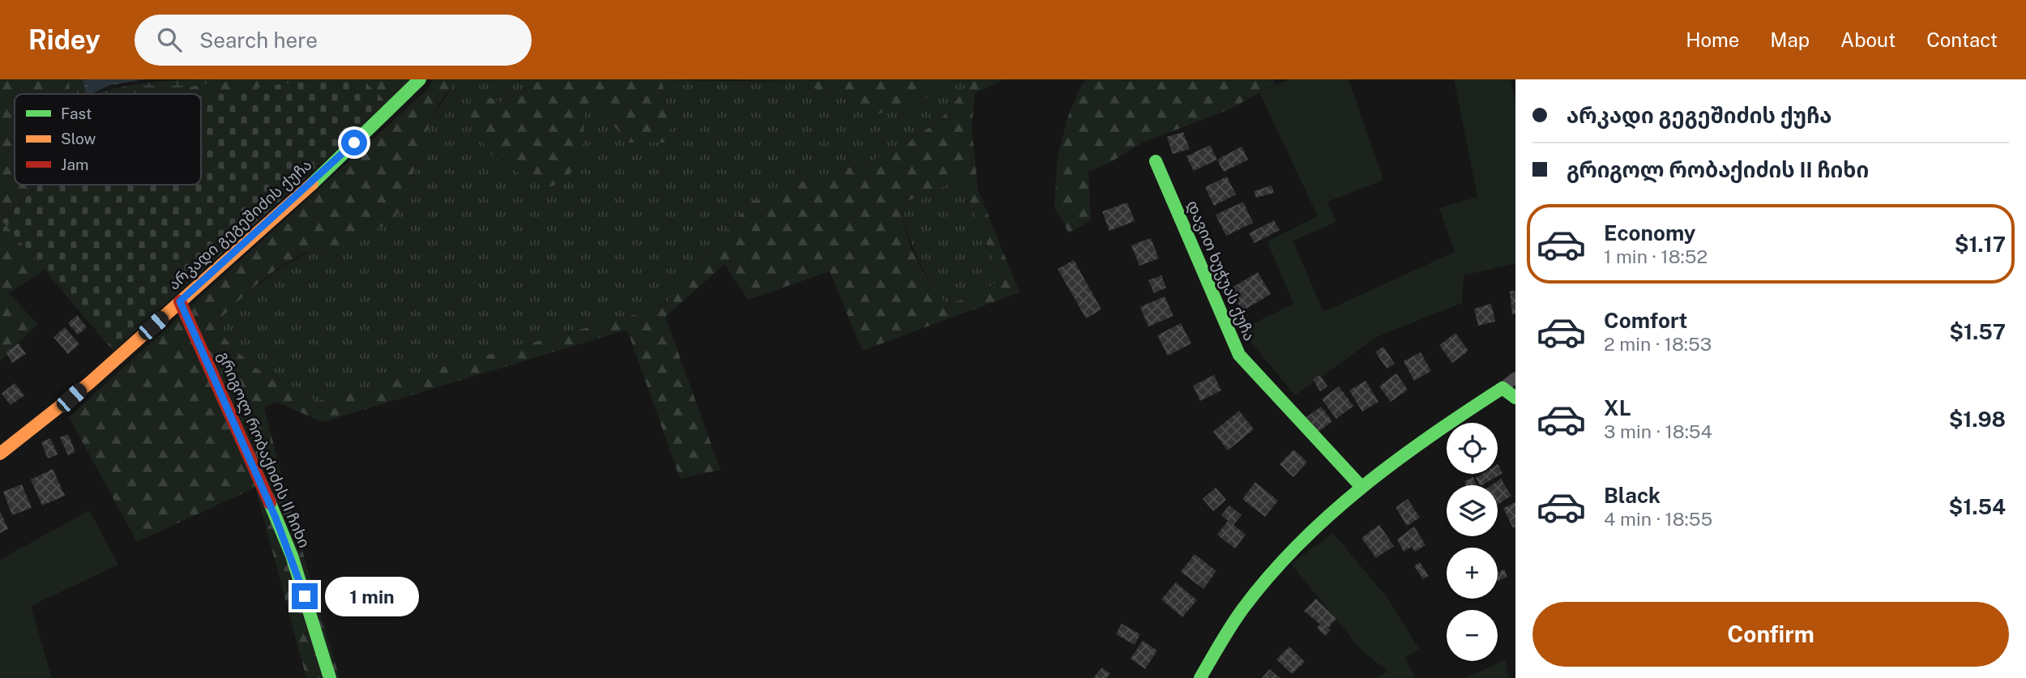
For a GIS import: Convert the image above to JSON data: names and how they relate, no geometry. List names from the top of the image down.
{
  "streets": {
    "street": ["არკადი გეგეშიძის ქუჩა", "დავით ხუჭუას ქუჩა", "გრიგოლ რობაქიძის II ჩიხი"]
  },
  "crossings": [
    ["არკადი გეგეშიძის ქუჩა", "გრიგოლ რობაქიძის II ჩიხი"]
  ],
  "legend": ["Fast", "Slow", "Jam"],
  "page": {
    "header": "Ridey",
    "search": "Search here",
    "nav": [
      "Home",
      "Map",
      "About",
      "Contact"
    ],
    "banner": ["არკადი გეგეშიძის ქუჩა", "გრიგოლ რობაქიძის II ჩიხი"],
    "list": [
      {
        "name": "Economy",
        "note": "1 min · 18:52",
        "value": "$1.17"
      },
      {
        "name": "Comfort",
        "note": "2 min · 18:53",
        "value": "$1.57"
      },
      {
        "name": "XL",
        "note": "3 min · 18:54",
        "value": "$1.98"
      },
      {
        "name": "Black",
        "note": "4 min · 18:55",
        "value": "$1.54"
      }
    ],
    "map_buttons": ["+", "−"],
    "bubble": "1 min",
    "buttons": "Confirm"
  }
}
